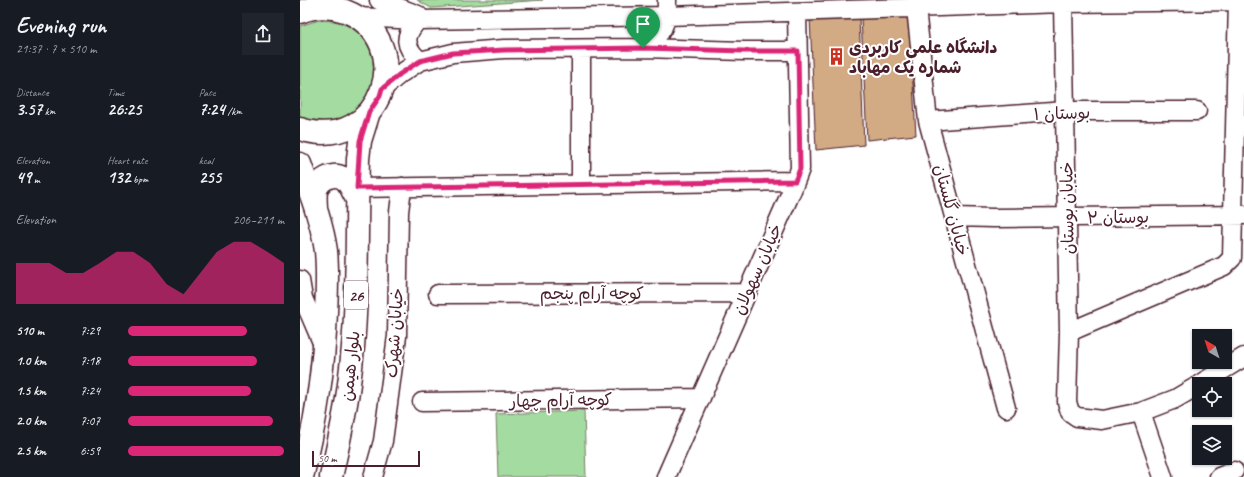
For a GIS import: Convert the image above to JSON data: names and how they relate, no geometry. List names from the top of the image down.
{
  "streets": {
    "main road": ["26", "بلوار هیمن"],
    "street": [
      "بوستان ۱",
      "خیابان بوستان",
      "خیابان گلستان",
      "بوستان ۲",
      "خیابان سهولان",
      "کوچه آرام پنجم",
      "خیابان شهرک",
      "کوچه آرام چهار"
    ]
  },
  "crossings": [
    ["بوستان ۱", "خیابان بوستان"],
    ["بوستان ۱", "خیابان گلستان"],
    ["خیابان بوستان", "بوستان ۲"],
    ["خیابان گلستان", "بوستان ۲"],
    ["خیابان سهولان", "کوچه آرام پنجم"],
    ["خیابان سهولان", "کوچه آرام چهار"],
    ["26", "بلوار هیمن"]
  ],
  "places": {
    "building": ["دانشگاه علمی کاربردی شماره یک مهاباد"]
  },
  "scale_bar": "50 m",
  "north": "top left",
  "page": {
    "heading": ["Evening run", "21:37 · 7 × 510 m"],
    "stats": [
      ["Distance", "3.57 km"],
      ["Time", "26:25"],
      ["Pace", "7:24 /km"],
      ["Elevation", "49 m"],
      ["Heart rate", "132 bpm"],
      ["kcal", "255"]
    ],
    "chart": ["Elevation", "206–211 m"],
    "list": [
      {
        "name": "510 m",
        "note": "7:29"
      },
      {
        "name": "1.0 km",
        "note": "7:18"
      },
      {
        "name": "1.5 km",
        "note": "7:24"
      },
      {
        "name": "2.0 km",
        "note": "7:07"
      },
      {
        "name": "2.5 km",
        "note": "6:59"
      }
    ],
    "scale": "50 m"
  }
}
